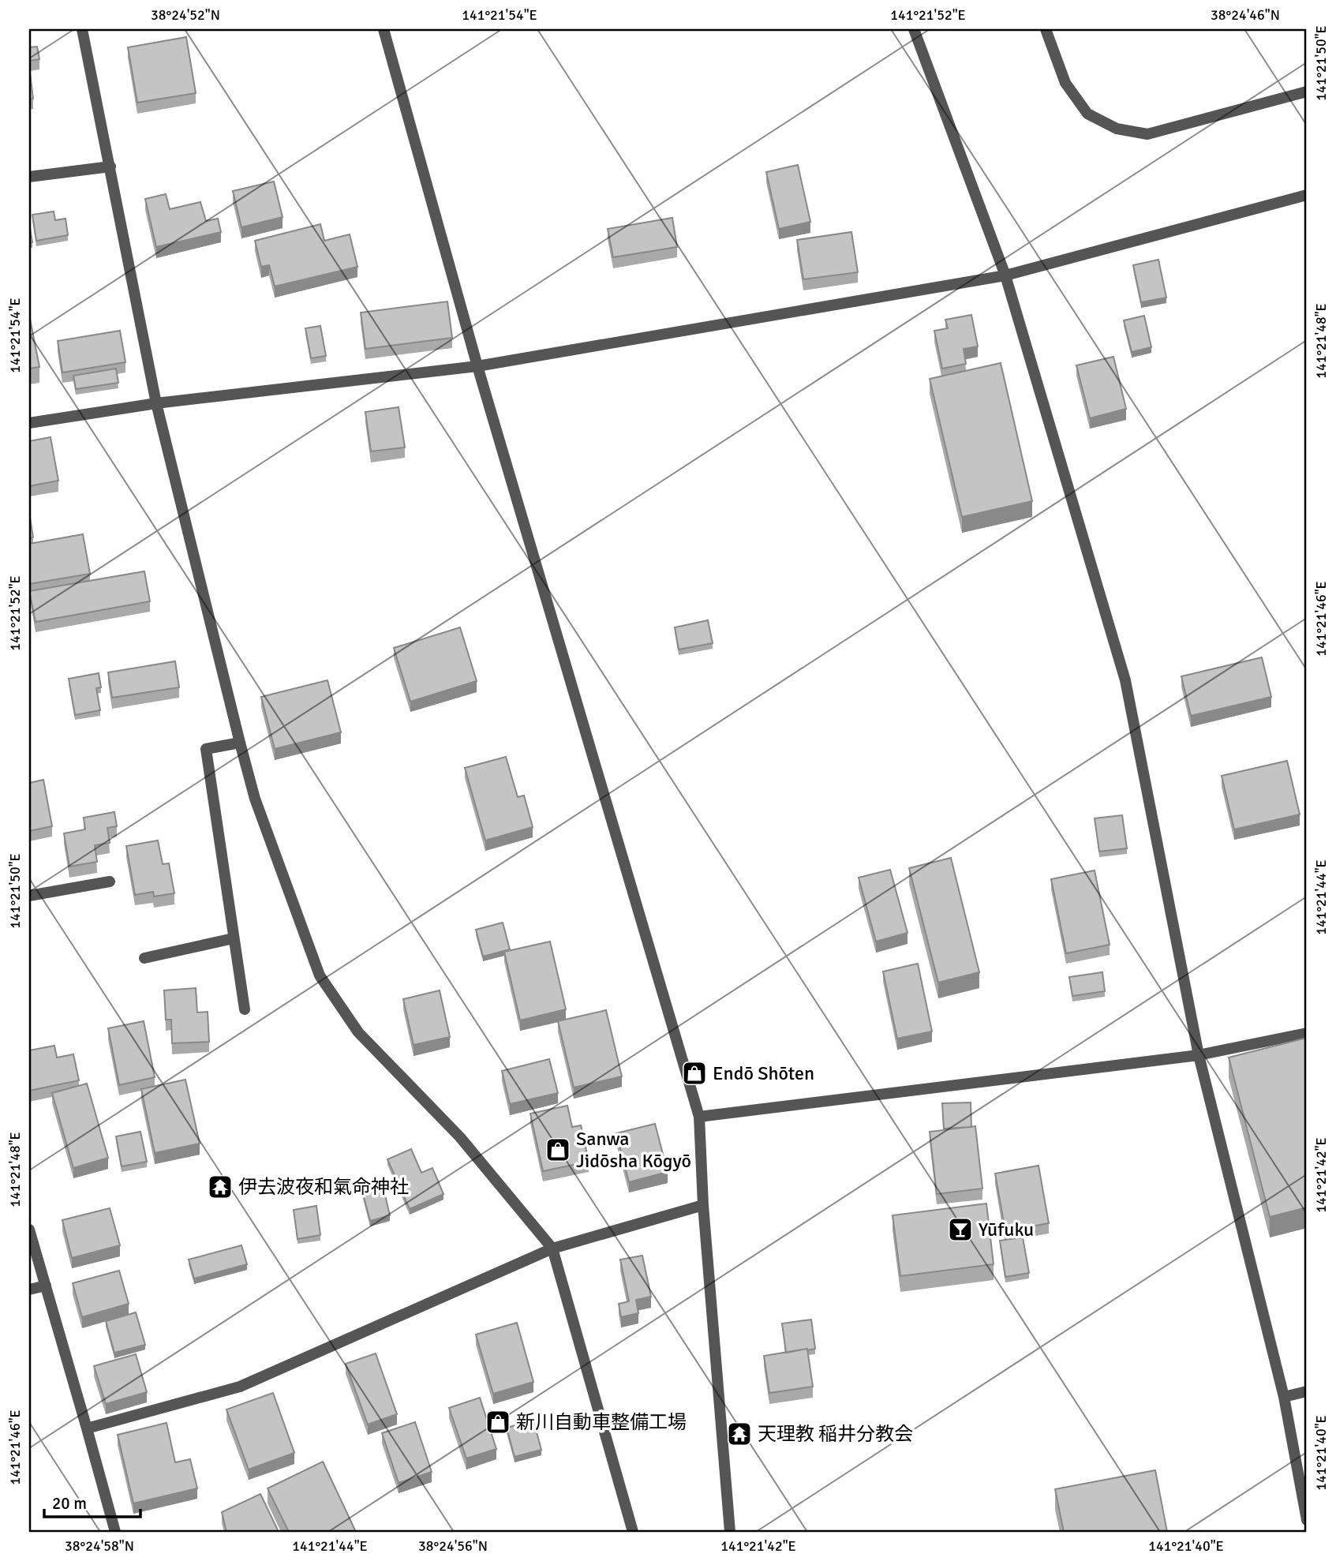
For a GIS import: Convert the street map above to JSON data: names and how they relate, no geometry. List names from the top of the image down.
{
  "places": {
    "shop": ["Endō Shōten", "Sanwa Jidōsha Kōgyō", "新川自動車整備工場"],
    "temple": ["伊去波夜和氣命神社", "天理教 稲井分教会"],
    "bar": ["Yūfuku"]
  },
  "scale_bar": "20 m",
  "coordinates": [
    "38°24'52\"N",
    "141°21'54\"E",
    "141°21'52\"E",
    "38°24'46\"N",
    "141°21'50\"E",
    "141°21'48\"E",
    "141°21'46\"E",
    "141°21'44\"E",
    "141°21'42\"E",
    "141°21'40\"E",
    "38°24'58\"N",
    "38°24'56\"N"
  ]
}
